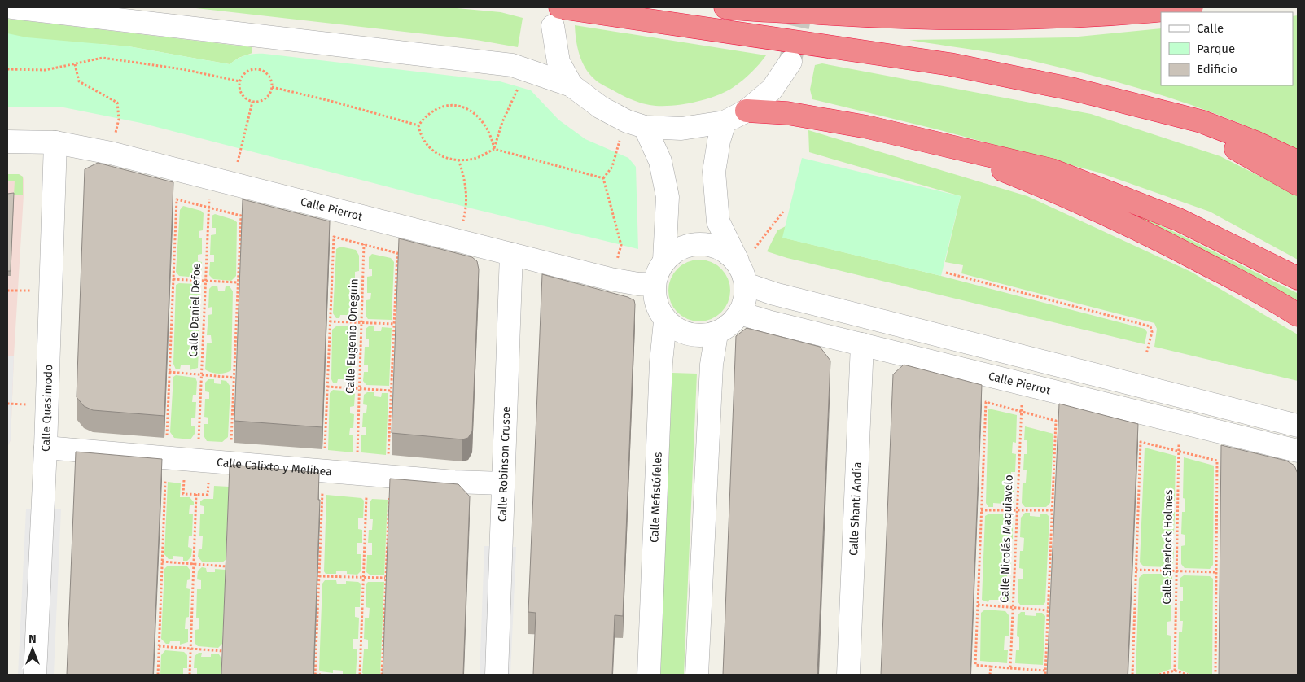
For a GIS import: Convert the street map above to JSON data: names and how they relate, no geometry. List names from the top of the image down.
{
  "streets": {
    "street": [
      "Calle Pierrot",
      "Calle Quasimodo",
      "Calle Robinson Crusoe",
      "Calle Calixto y Melibea",
      "Calle Mefistófeles",
      "Calle Shanti Andía"
    ],
    "path": [
      "Calle Daniel Defoe",
      "Calle Eugenio Oneguin",
      "Calle Nicolás Maquiavelo",
      "Calle Sherlock Holmes"
    ]
  },
  "crossings": [
    ["Calle Pierrot", "Calle Daniel Defoe"],
    ["Calle Pierrot", "Calle Eugenio Oneguin"],
    ["Calle Pierrot", "Calle Quasimodo"],
    ["Calle Pierrot", "Calle Robinson Crusoe"],
    ["Calle Pierrot", "Calle Mefistófeles"],
    ["Calle Pierrot", "Calle Shanti Andía"],
    ["Calle Pierrot", "Calle Nicolás Maquiavelo"],
    ["Calle Pierrot", "Calle Sherlock Holmes"],
    ["Calle Quasimodo", "Calle Calixto y Melibea"],
    ["Calle Robinson Crusoe", "Calle Calixto y Melibea"]
  ],
  "legend": ["Calle", "Parque", "Edificio"],
  "north": "top"
}
